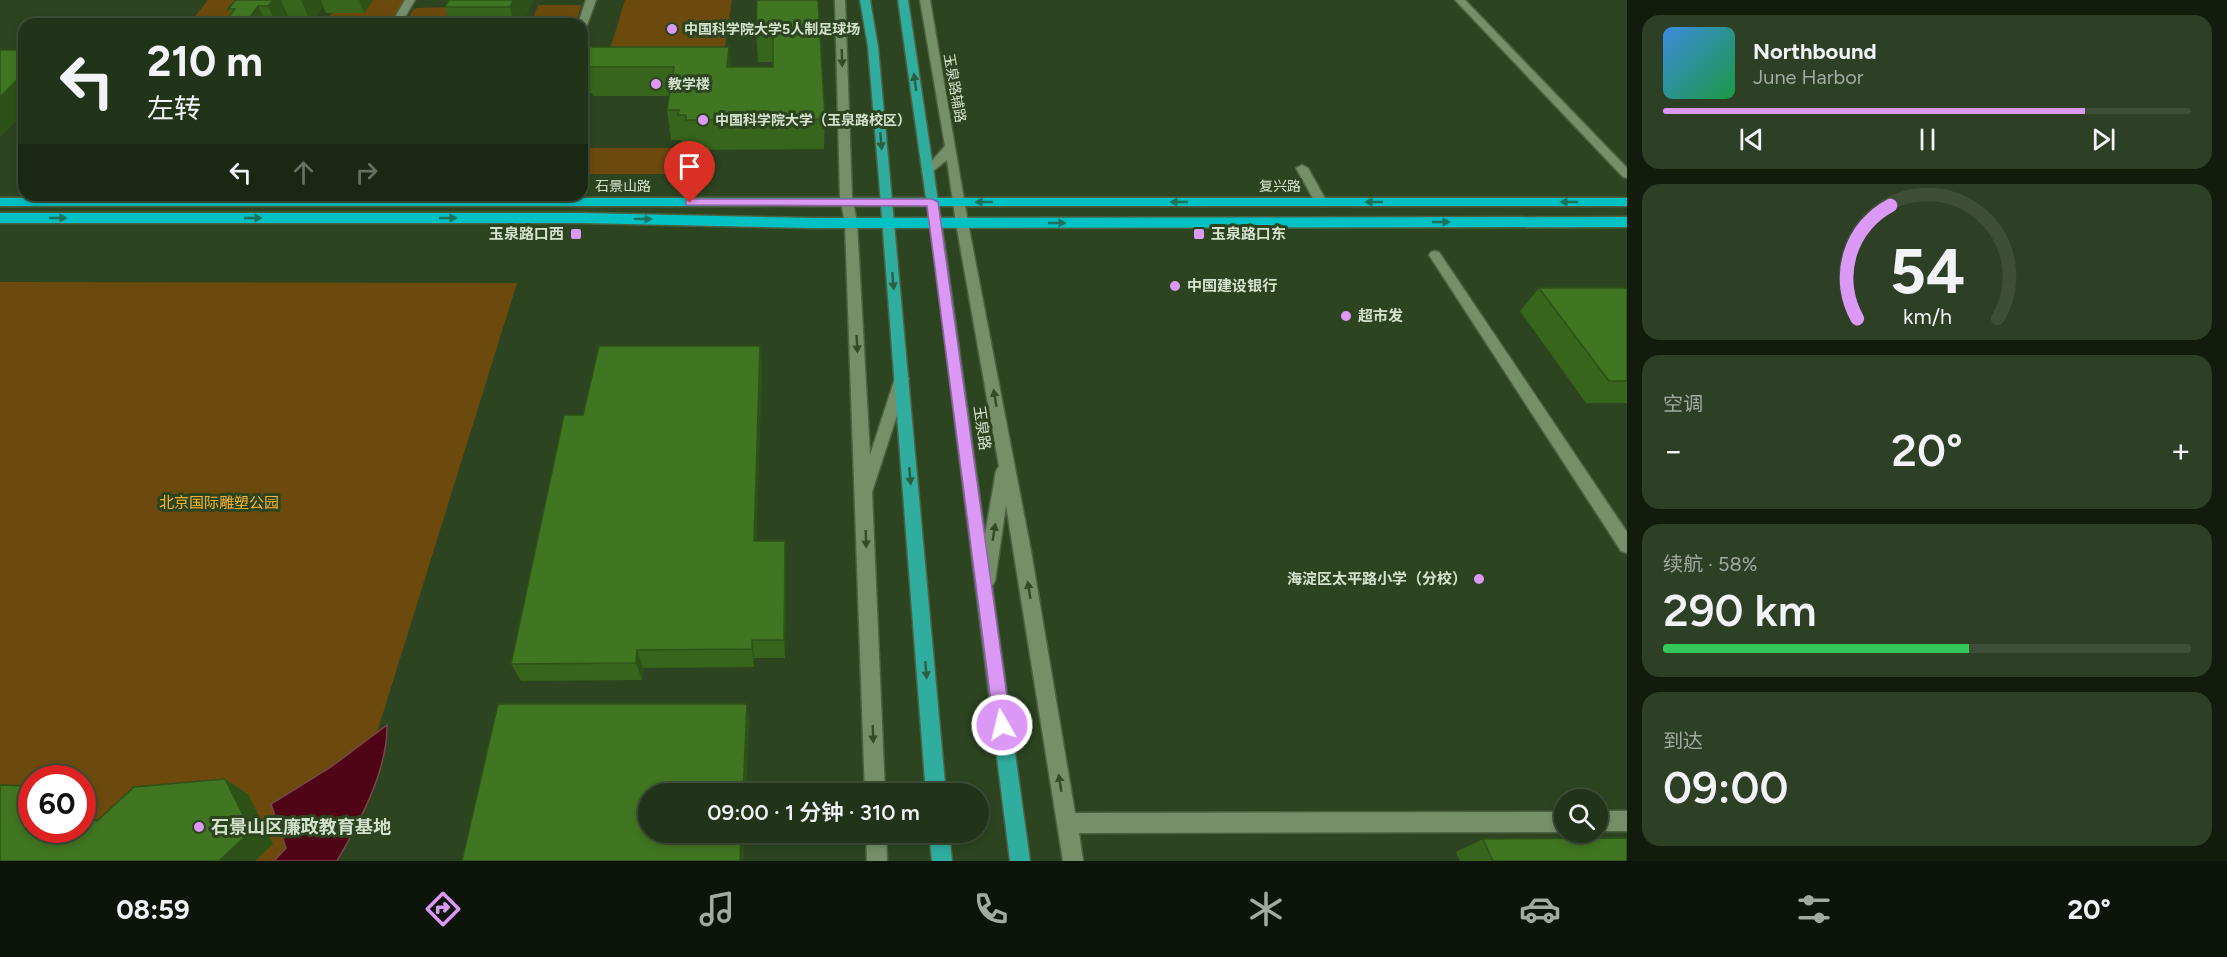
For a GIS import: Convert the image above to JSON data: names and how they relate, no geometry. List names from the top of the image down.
{
  "streets": {
    "highway": ["石景山路", "复兴路"],
    "main road": ["玉泉路"],
    "street": ["玉泉路辅路"]
  },
  "crossings": [
    ["玉泉路辅路", "玉泉路"],
    ["石景山路", "复兴路"],
    ["石景山路", "玉泉路"],
    ["复兴路", "玉泉路"]
  ],
  "parks": ["北京国际雕塑公园"],
  "places": {
    "other": [
      "中国科学院大学5人制足球场",
      "教学楼",
      "中国科学院大学（玉泉路校区）",
      "中国建设银行",
      "超市发",
      "海淀区太平路小学（分校）",
      "石景山区廉政教育基地"
    ],
    "transit": ["玉泉路口西", "玉泉路口东"]
  },
  "page": {
    "turn": ["210 m", "左转"],
    "song": ["Northbound", "June Harbor"],
    "tile": [
      "空调",
      ["续航 · 58%", "290 km"],
      ["到达", "09:00"]
    ],
    "heat": ["−", "20°", "+"],
    "limit": "60",
    "trip": "09:00 · 1 分钟 · 310 m",
    "tabs": ["08:59", "20°"],
    "gauge": ["54", "km/h"]
  }
}
